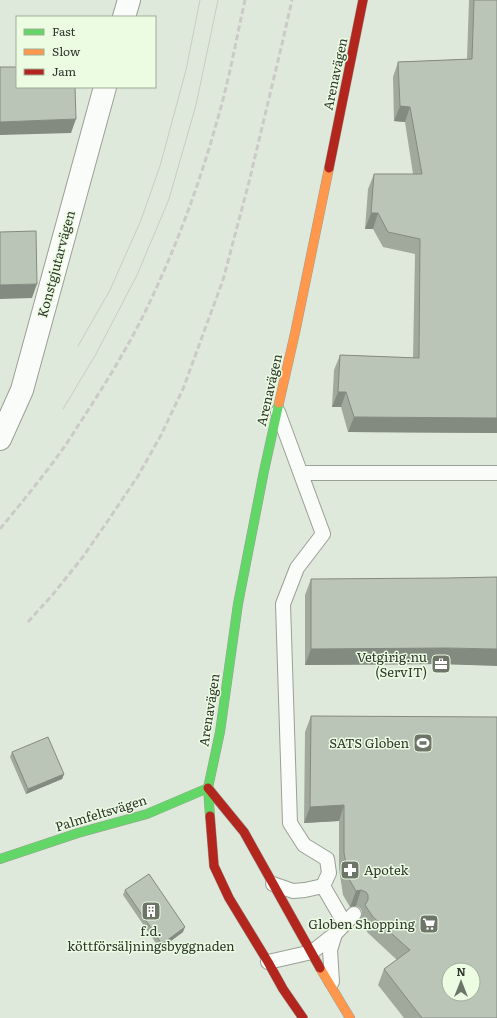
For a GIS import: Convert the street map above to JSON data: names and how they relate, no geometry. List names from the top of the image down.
{
  "streets": {
    "main road": ["Arenavägen", "Palmfeltsvägen"],
    "street": ["Konstgjutarvägen"]
  },
  "crossings": [
    ["Arenavägen", "Palmfeltsvägen"]
  ],
  "places": {
    "office": ["Vetgirig.nu (ServIT)"],
    "sports": ["SATS Globen"],
    "pharmacy": ["Apotek"],
    "building": ["f.d. köttförsäljningsbyggnaden"],
    "supermarket": ["Globen Shopping"]
  },
  "legend": ["Fast", "Slow", "Jam"],
  "north": "top"
}
